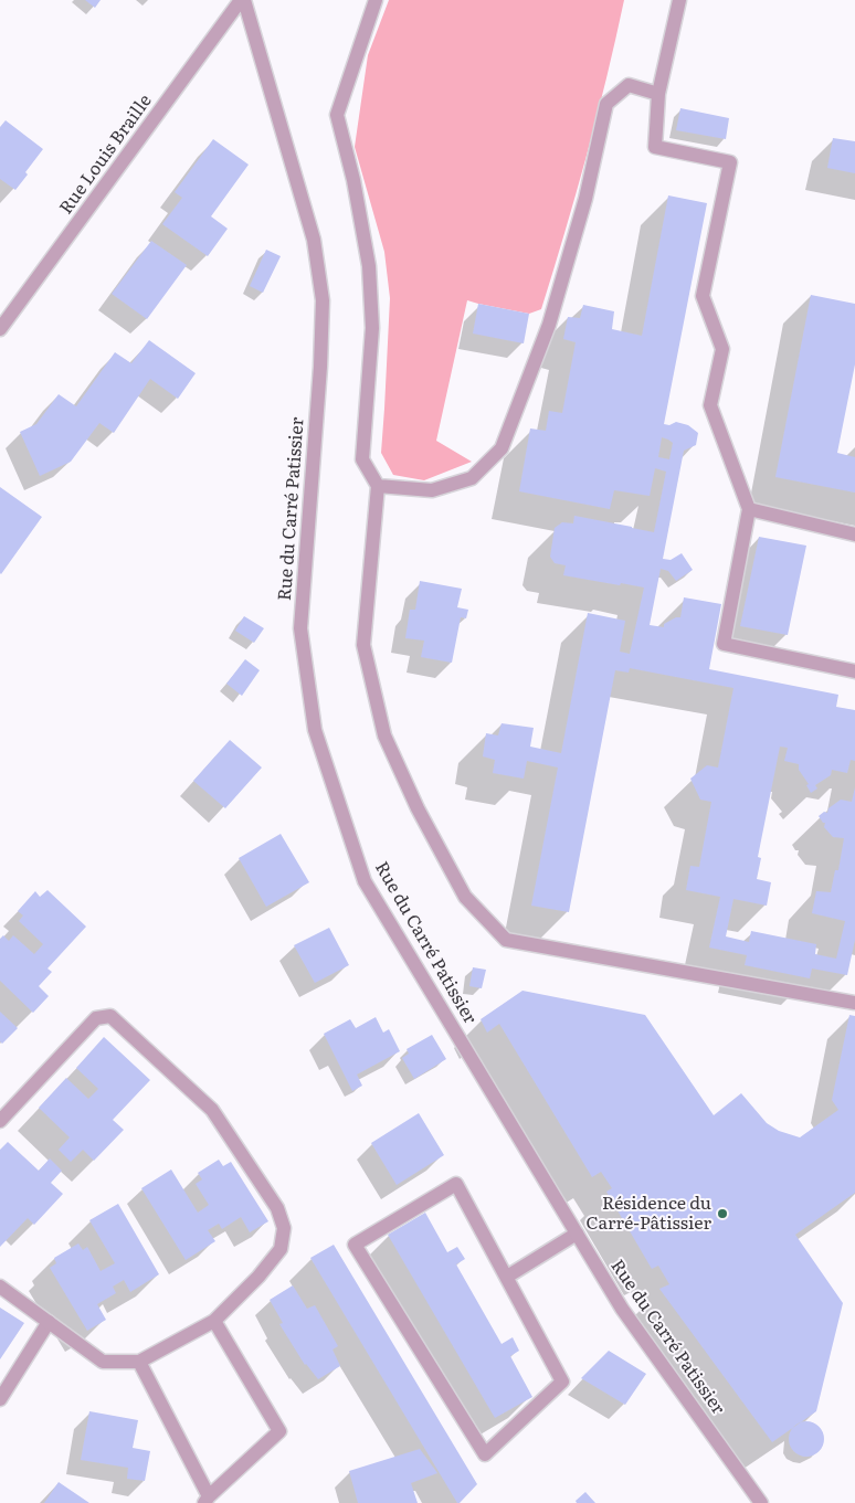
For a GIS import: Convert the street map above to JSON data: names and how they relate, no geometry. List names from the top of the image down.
{
  "streets": {
    "street": ["Rue Louis Braille", "Rue du Carré Patissier"]
  },
  "crossings": [
    ["Rue Louis Braille", "Rue du Carré Patissier"]
  ],
  "places": ["Résidence du Carré-Pâtissier"]
}
